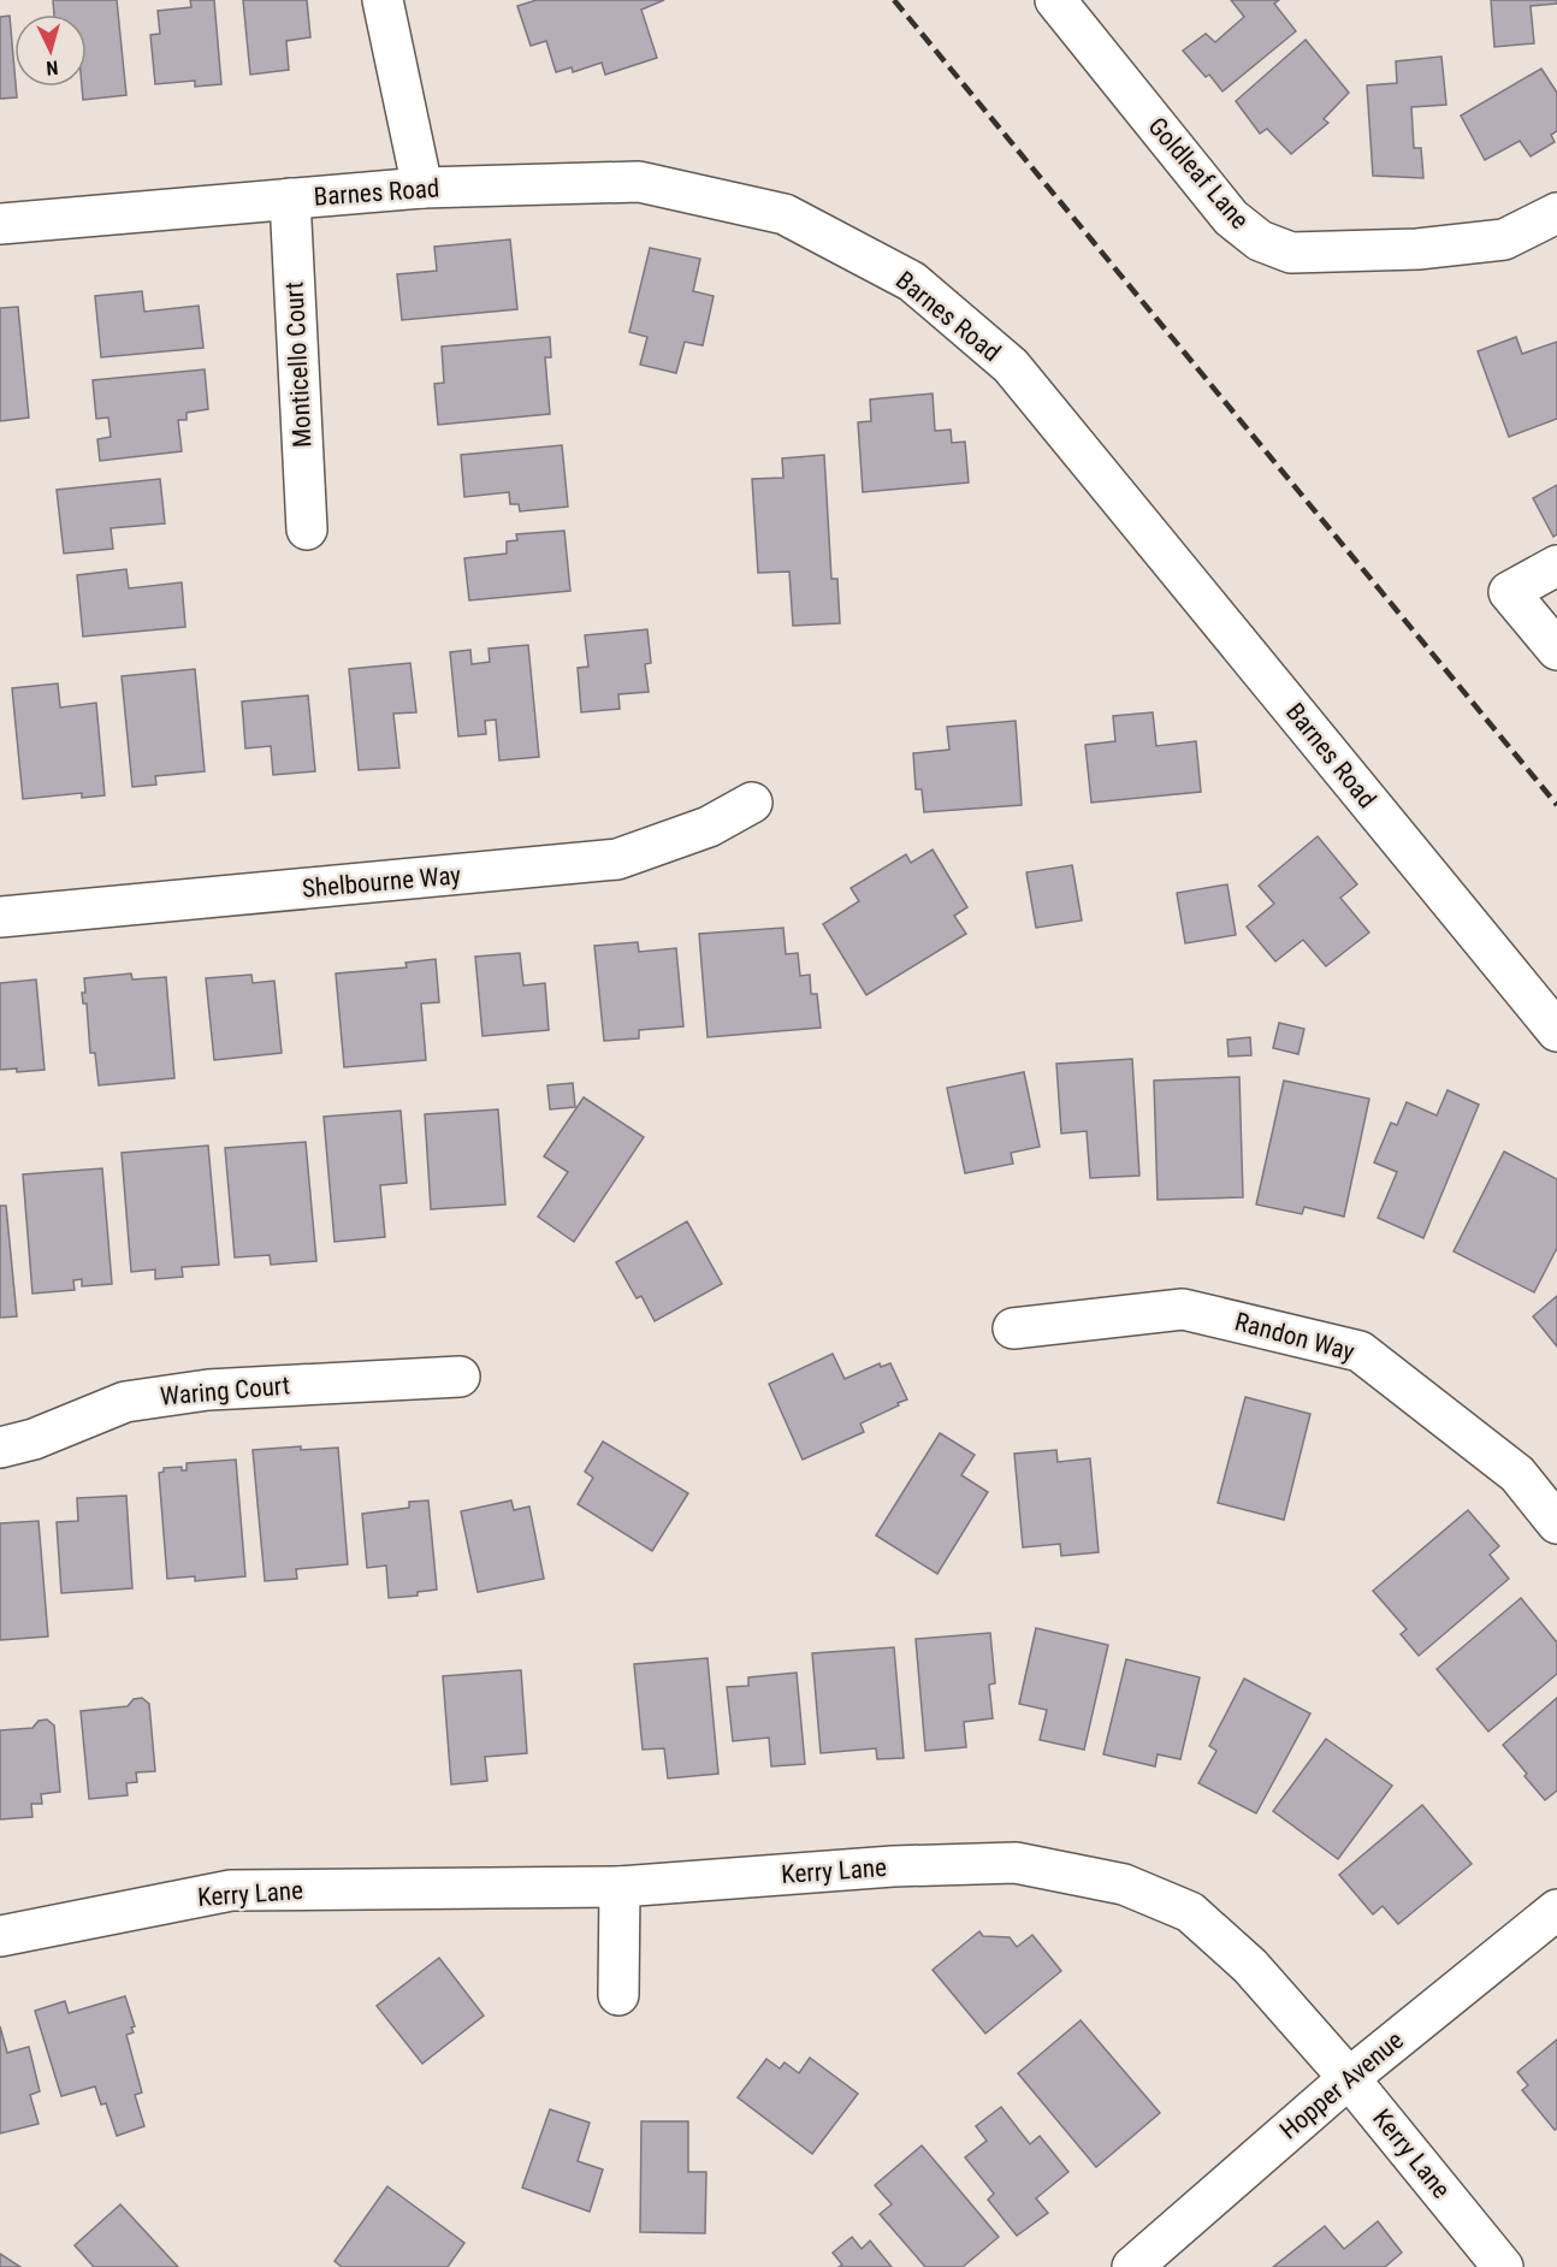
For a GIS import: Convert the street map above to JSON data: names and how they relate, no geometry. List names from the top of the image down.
{
  "streets": {
    "street": [
      "Goldleaf Lane",
      "Barnes Road",
      "Monticello Court",
      "Shelbourne Way",
      "Randon Way",
      "Waring Court",
      "Kerry Lane",
      "Hopper Avenue"
    ]
  },
  "crossings": [
    ["Barnes Road", "Monticello Court"],
    ["Kerry Lane", "Hopper Avenue"]
  ],
  "north": "bottom"
}
